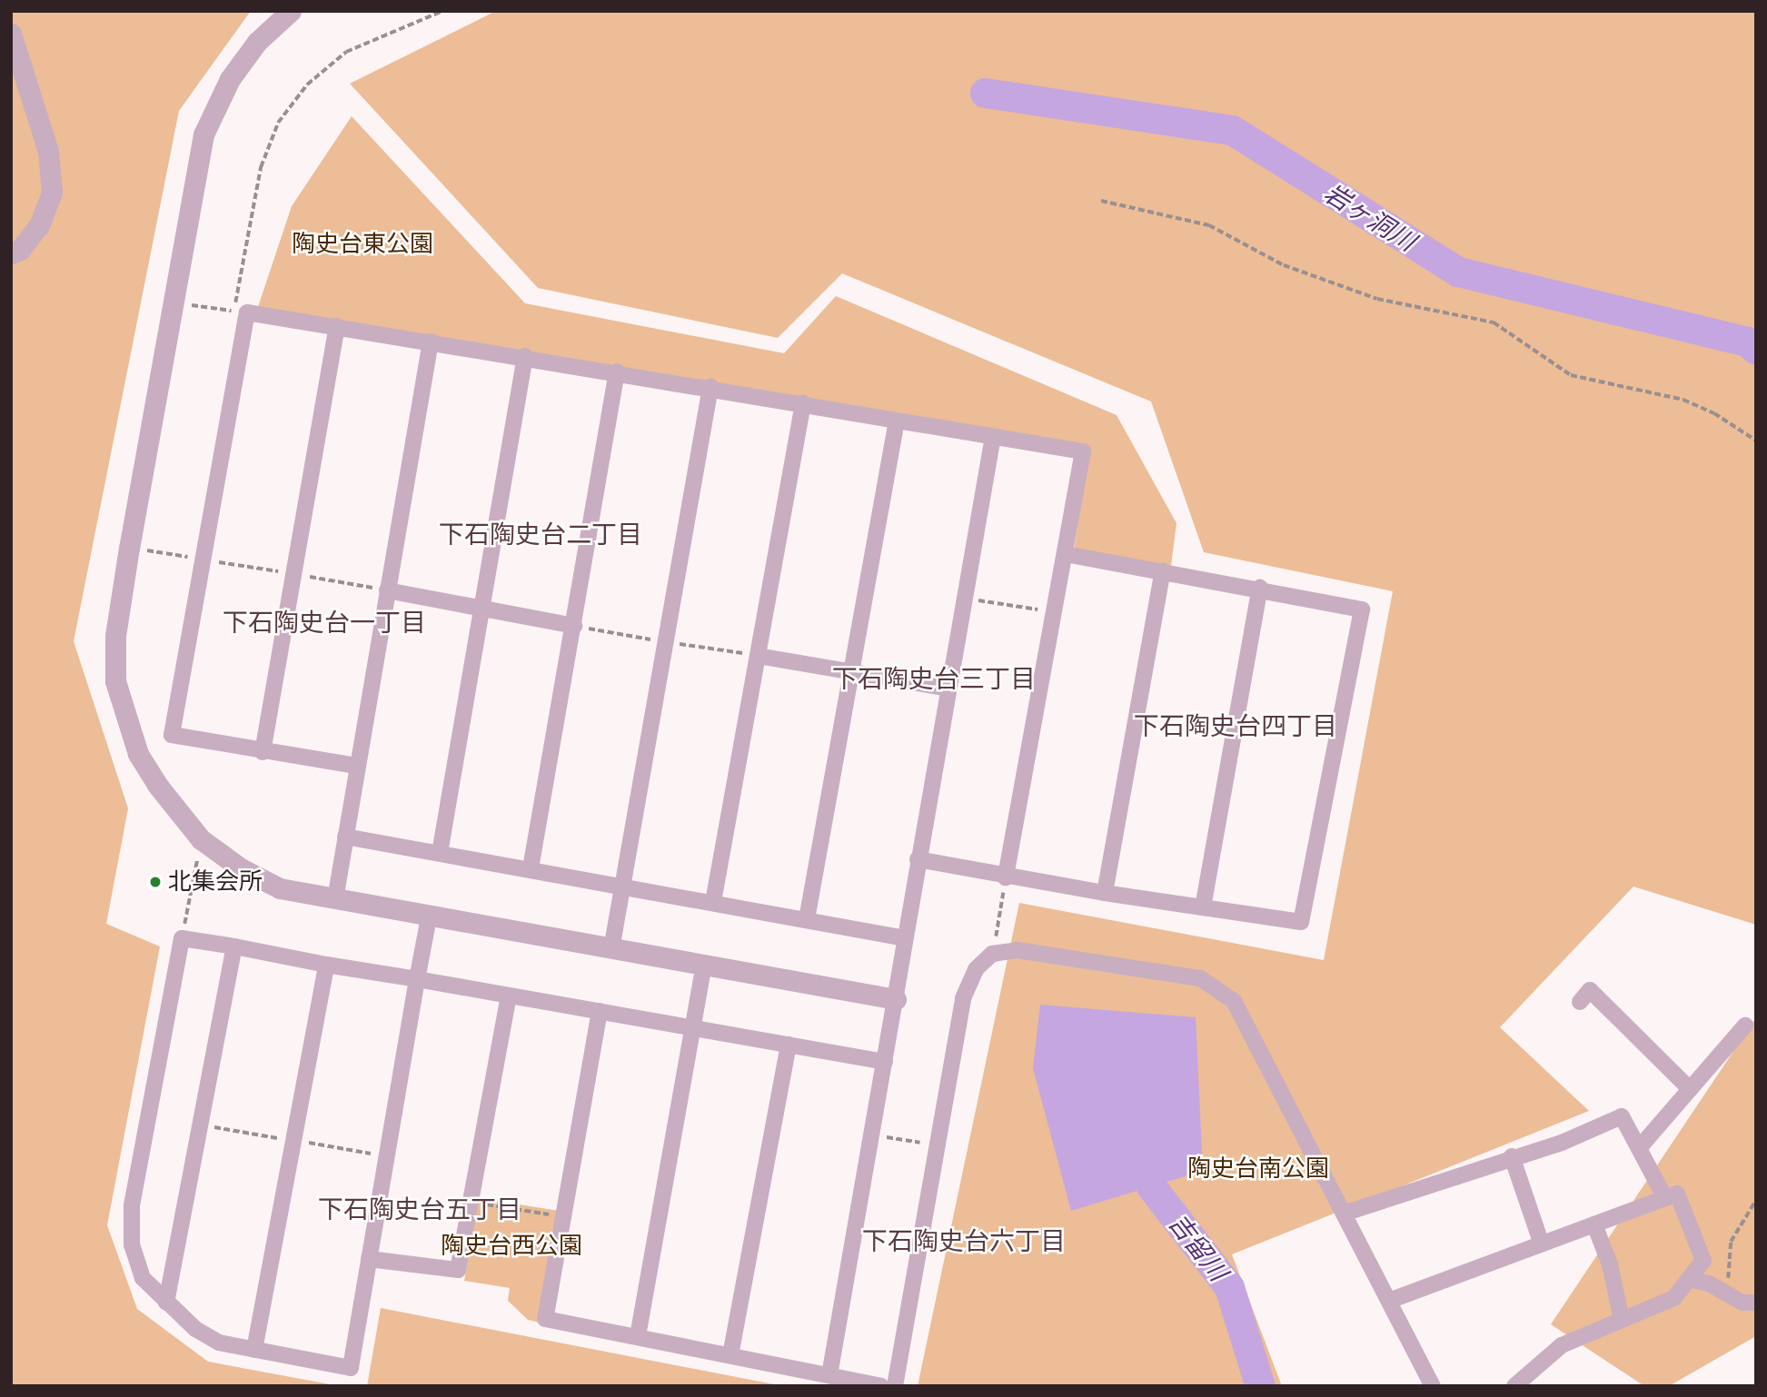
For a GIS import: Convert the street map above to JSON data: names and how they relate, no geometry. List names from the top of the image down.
{
  "districts": [
    "下石陶史台二丁目",
    "下石陶史台一丁目",
    "下石陶史台三丁目",
    "下石陶史台四丁目",
    "下石陶史台五丁目",
    "下石陶史台六丁目"
  ],
  "water": ["岩ヶ洞川", "吉留川"],
  "parks": ["陶史台東公園", "陶史台南公園", "陶史台西公園"],
  "places": ["北集会所"]
}
